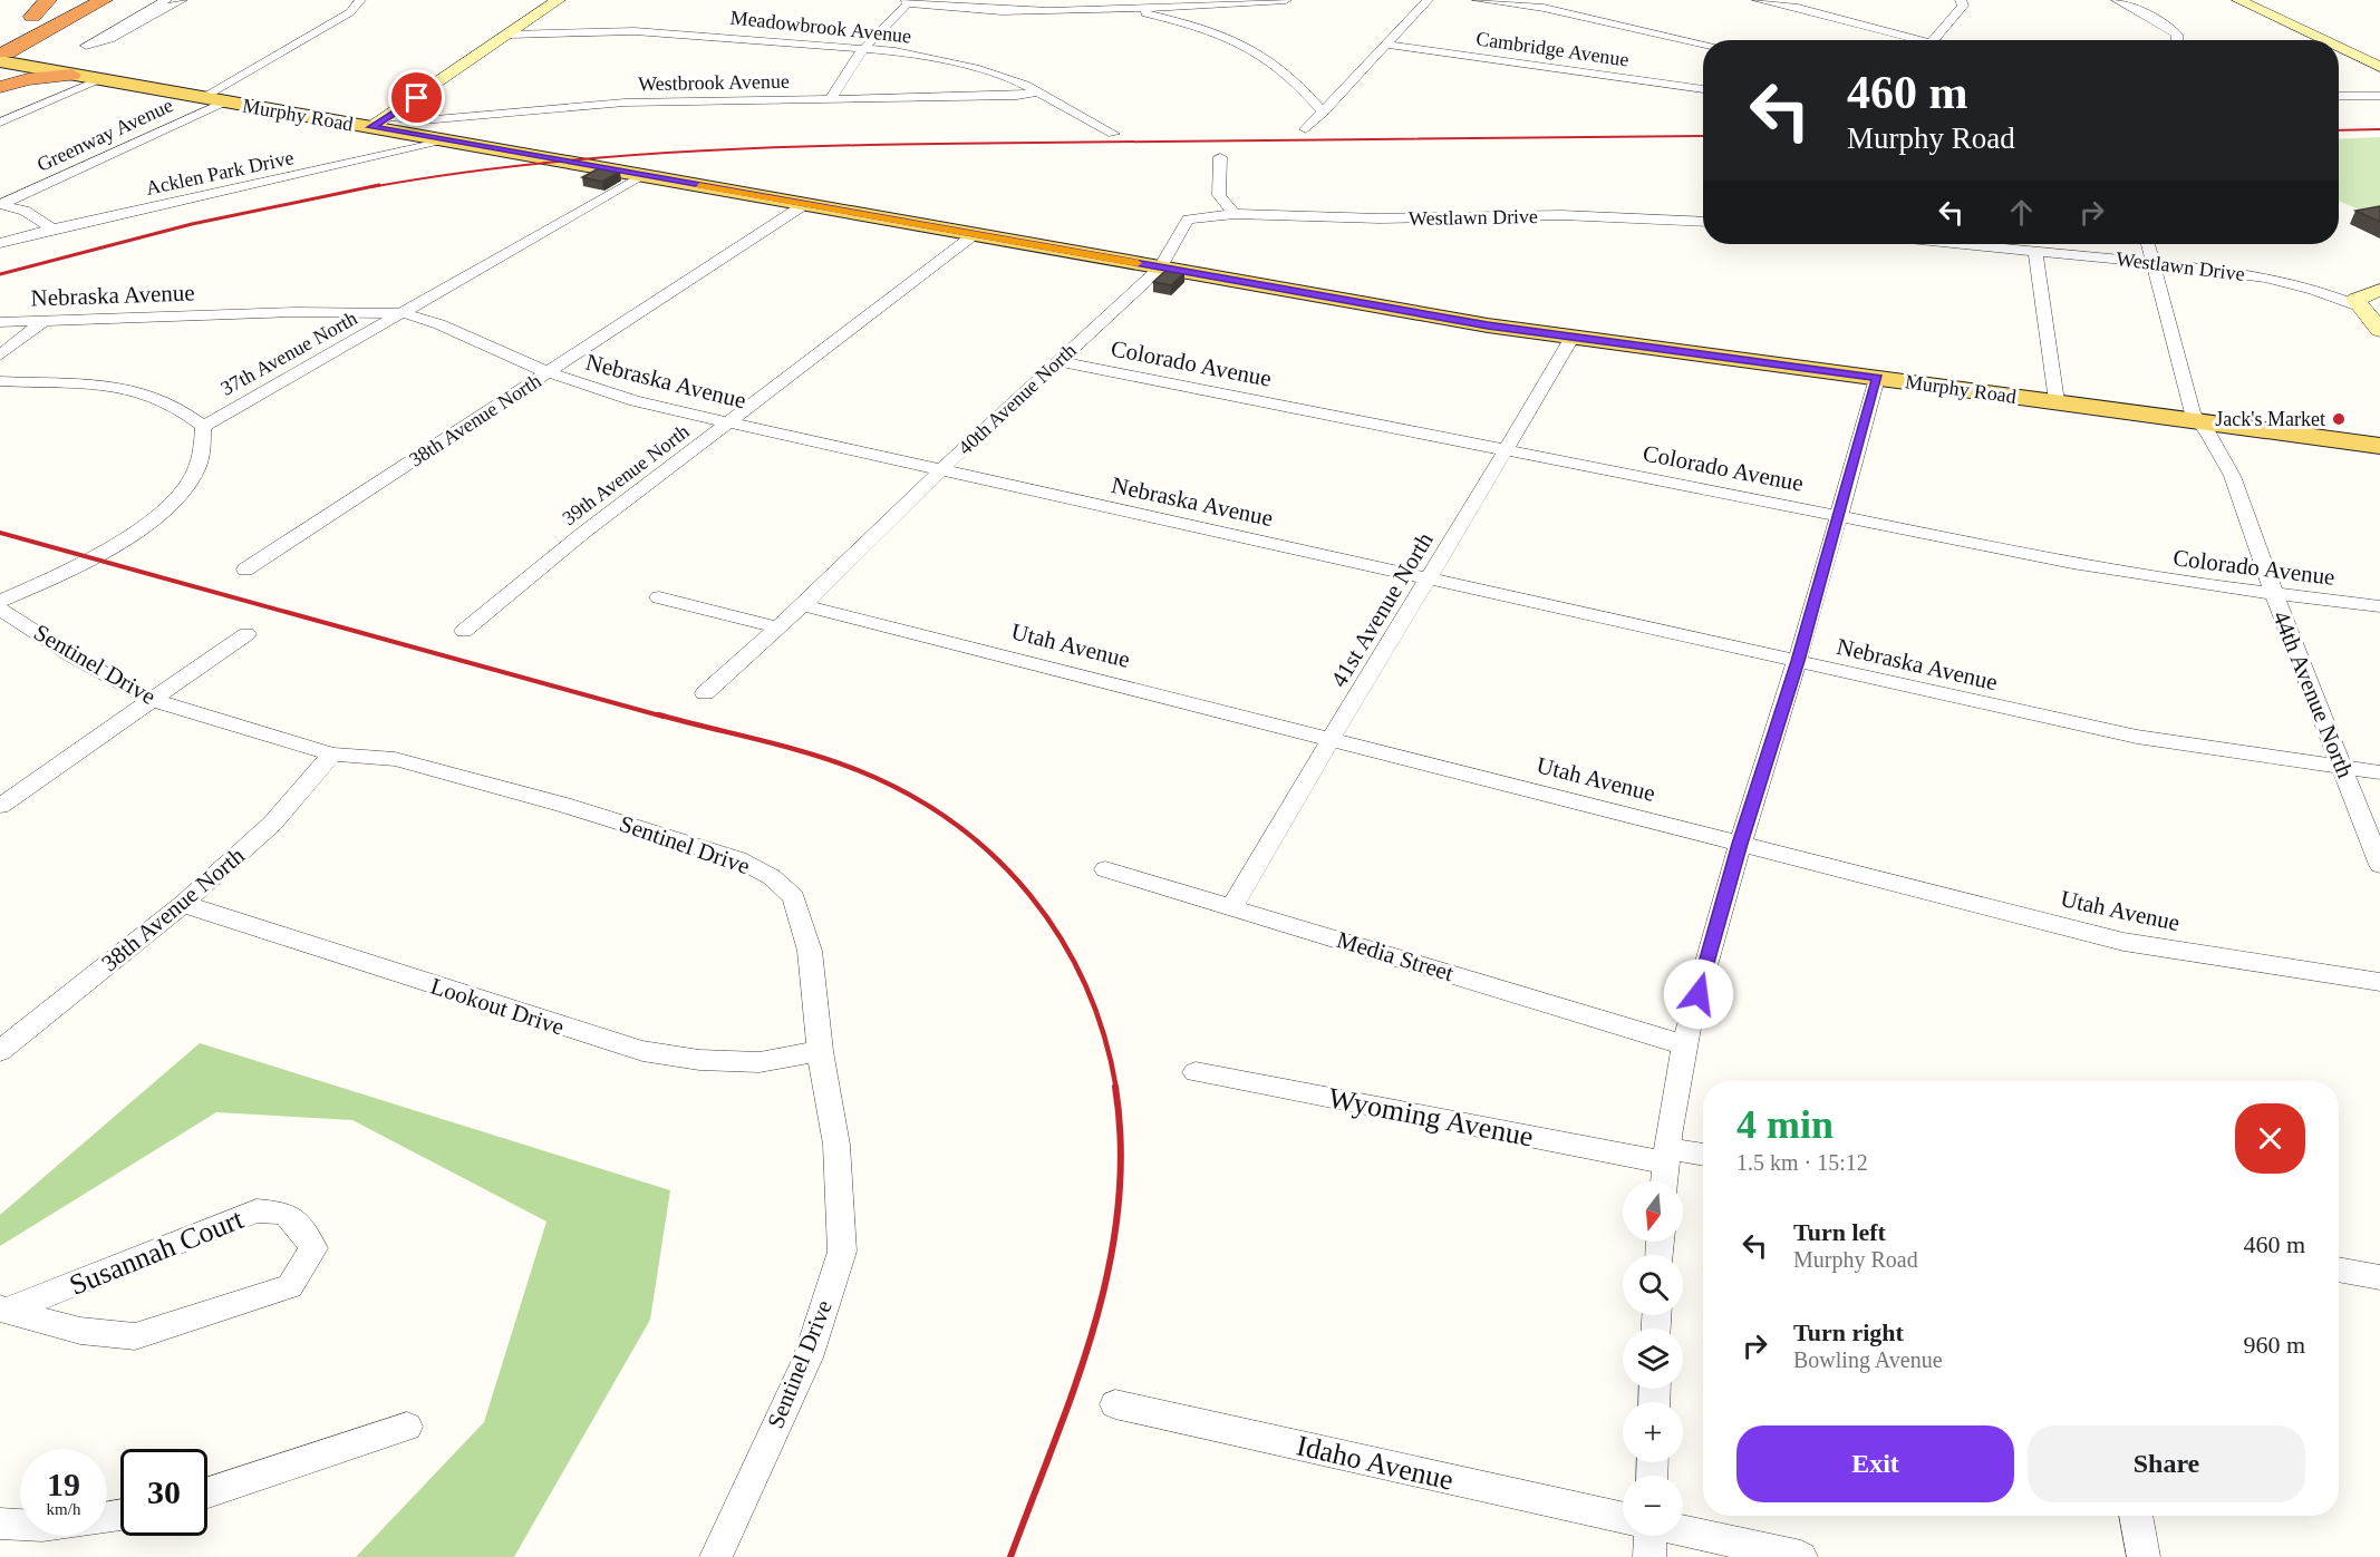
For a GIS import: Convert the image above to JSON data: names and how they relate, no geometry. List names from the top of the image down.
{
  "streets": {
    "main road": ["Murphy Road"],
    "street": [
      "Meadowbrook Avenue",
      "Cambridge Avenue",
      "Westbrook Avenue",
      "Greenway Avenue",
      "Acklen Park Drive",
      "Westlawn Drive",
      "Nebraska Avenue",
      "37th Avenue North",
      "Colorado Avenue",
      "40th Avenue North",
      "38th Avenue North",
      "39th Avenue North",
      "41st Avenue North",
      "Utah Avenue",
      "Sentinel Drive",
      "44th Avenue North",
      "Media Street",
      "Lookout Drive",
      "Wyoming Avenue",
      "Susannah Court",
      "Idaho Avenue"
    ]
  },
  "crossings": [
    ["Meadowbrook Avenue", "Westbrook Avenue"],
    ["Murphy Road", "Greenway Avenue"],
    ["Murphy Road", "Acklen Park Drive"],
    ["Murphy Road", "37th Avenue North"],
    ["Murphy Road", "40th Avenue North"],
    ["Murphy Road", "38th Avenue North"],
    ["Murphy Road", "39th Avenue North"],
    ["Murphy Road", "41st Avenue North"],
    ["Murphy Road", "44th Avenue North"],
    ["Westlawn Drive", "40th Avenue North"],
    ["Westlawn Drive", "44th Avenue North"],
    ["Nebraska Avenue", "37th Avenue North"],
    ["Nebraska Avenue", "40th Avenue North"],
    ["Nebraska Avenue", "38th Avenue North"],
    ["Nebraska Avenue", "39th Avenue North"],
    ["Nebraska Avenue", "41st Avenue North"],
    ["Nebraska Avenue", "44th Avenue North"],
    ["Colorado Avenue", "40th Avenue North"],
    ["Colorado Avenue", "41st Avenue North"],
    ["Colorado Avenue", "44th Avenue North"],
    ["40th Avenue North", "Utah Avenue"],
    ["38th Avenue North", "Sentinel Drive"],
    ["38th Avenue North", "Lookout Drive"],
    ["41st Avenue North", "Utah Avenue"],
    ["41st Avenue North", "Media Street"],
    ["Sentinel Drive", "Lookout Drive"]
  ],
  "places": ["Jack's Market"],
  "north": "bottom",
  "page": {
    "turn": ["460 m", "Murphy Road"],
    "heading": ["4 min", "1.5 km · 15:12"],
    "map_buttons": ["+", "−"],
    "list": [
      {
        "name": "Turn left",
        "note": "Murphy Road",
        "value": "460 m"
      },
      {
        "name": "Turn right",
        "note": "Bowling Avenue",
        "value": "960 m"
      }
    ],
    "buttons": ["Exit", "Share"],
    "speed": "19 km/h",
    "limit": "30"
  }
}
